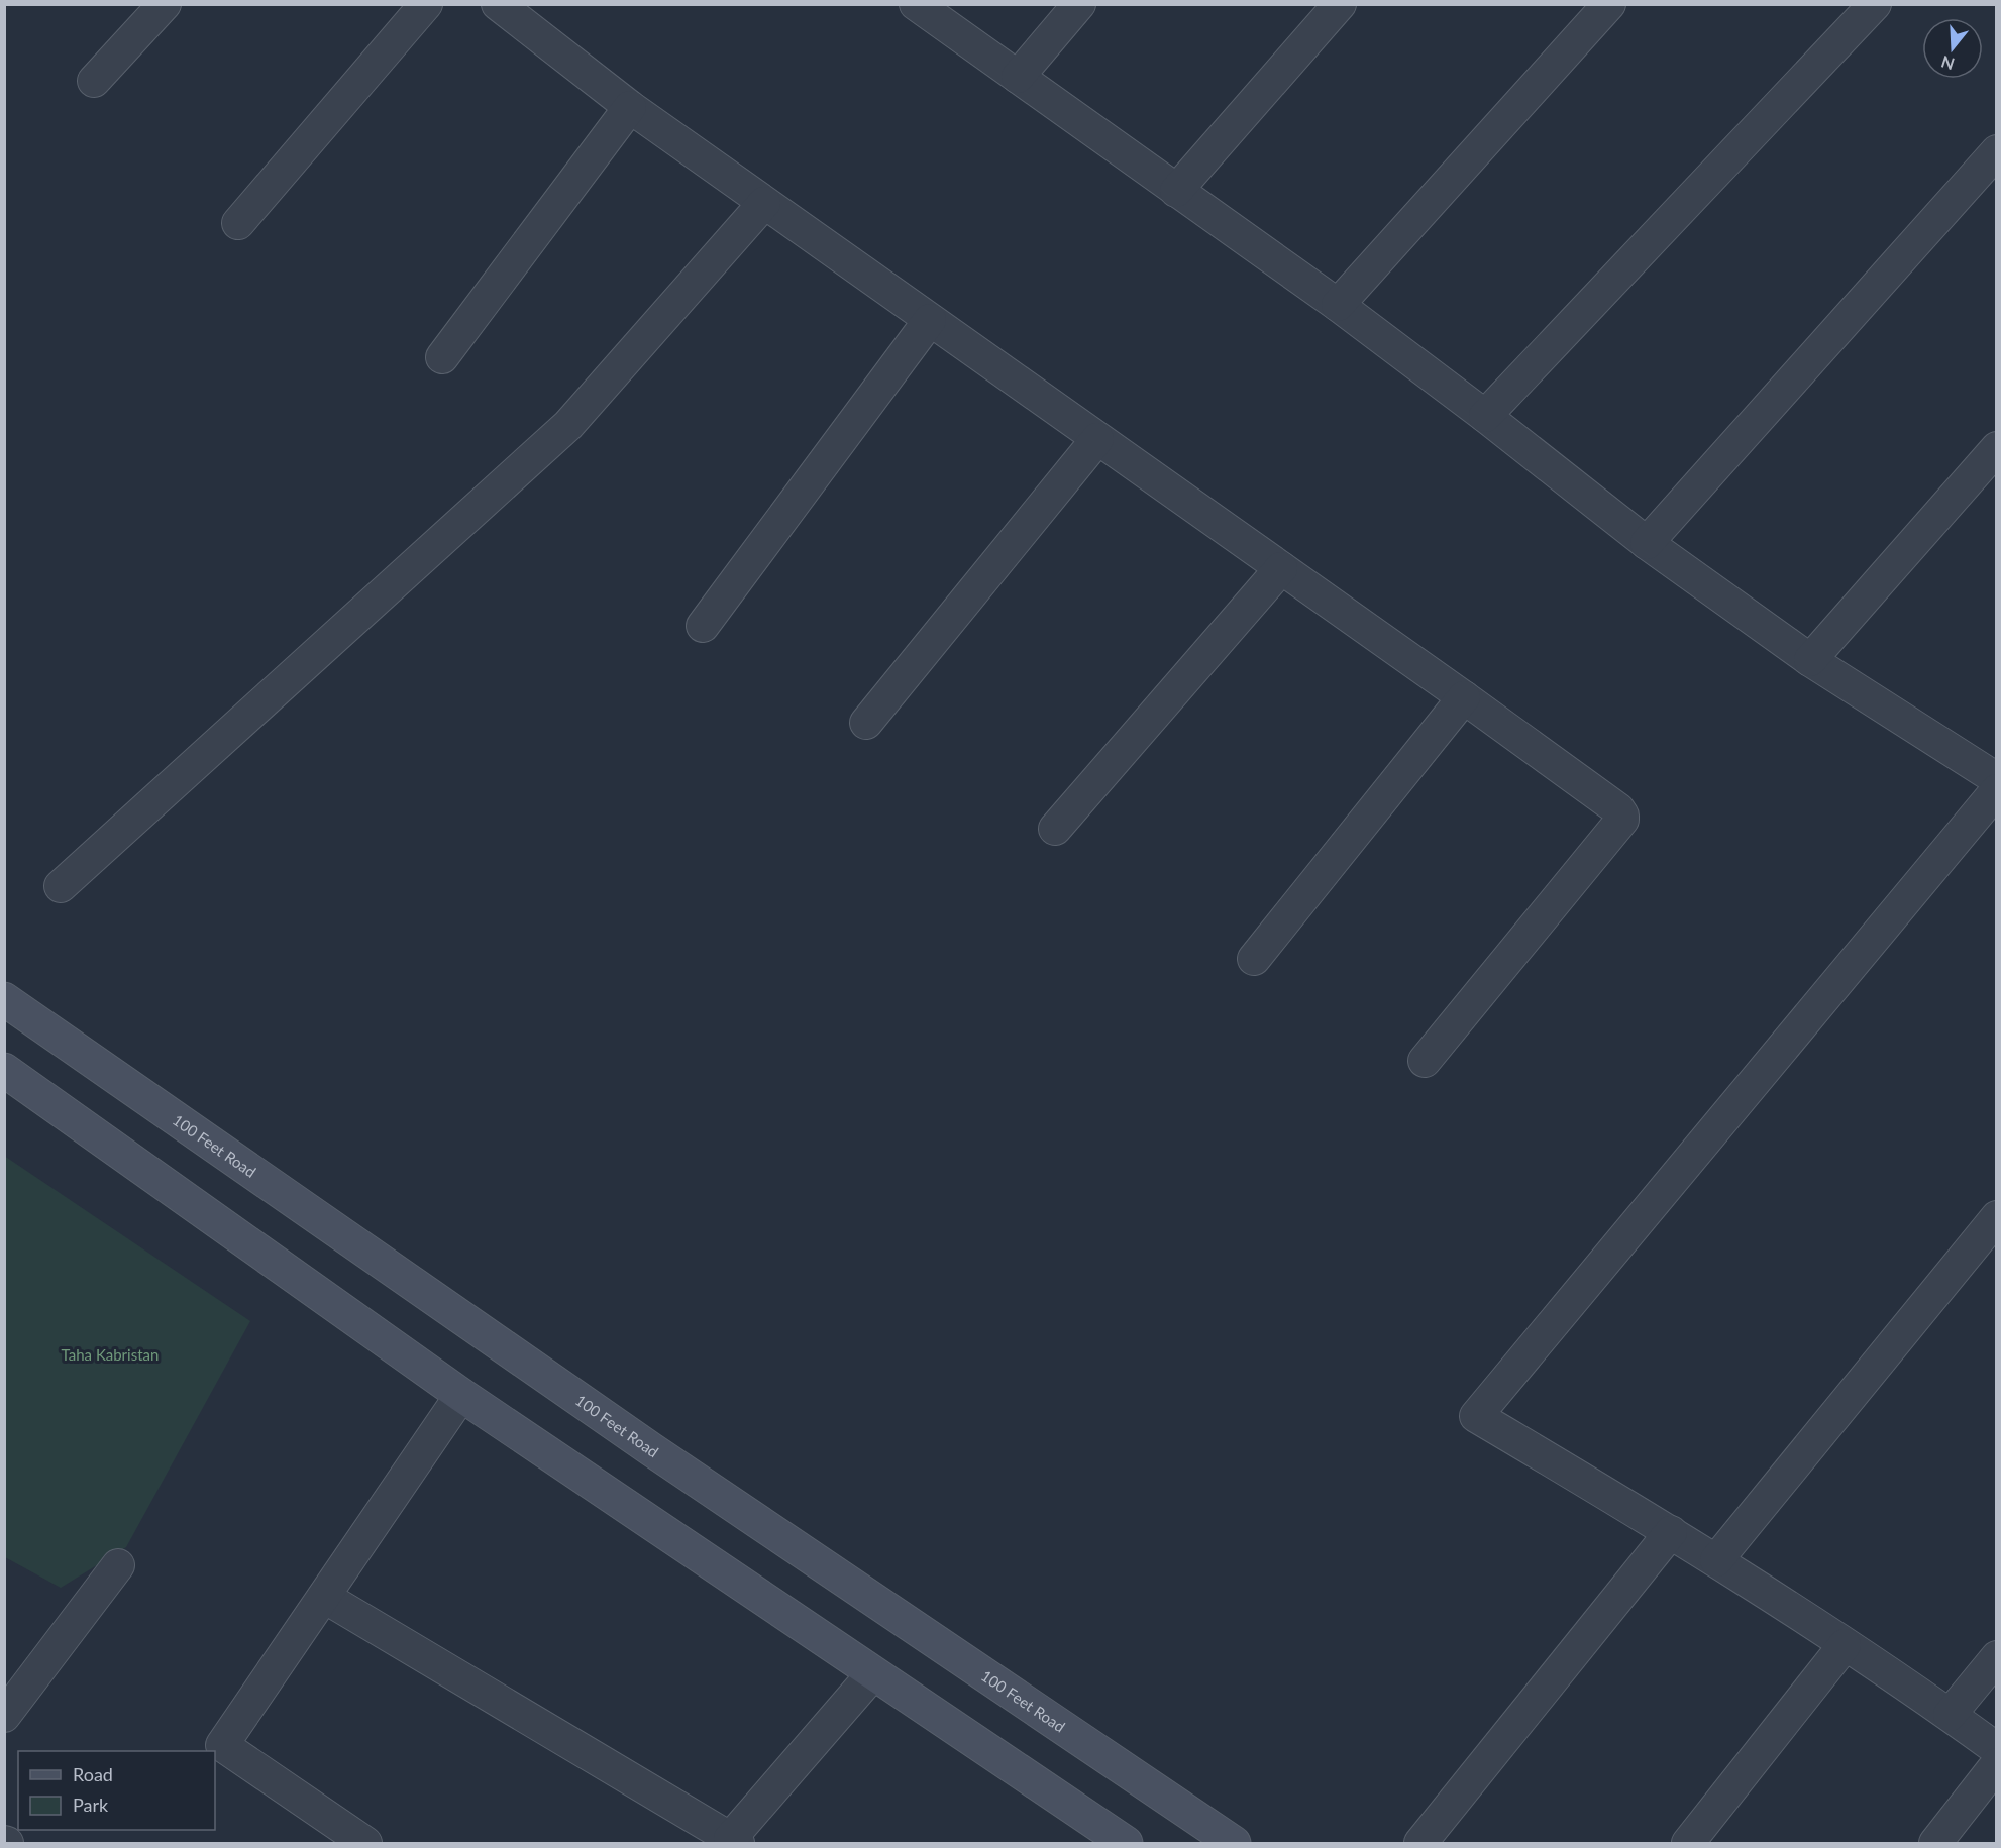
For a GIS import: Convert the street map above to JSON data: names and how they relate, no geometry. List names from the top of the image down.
{
  "streets": {
    "main road": ["100 Feet Road"]
  },
  "parks": ["Taha Kabristan"],
  "legend": ["Road", "Park"],
  "north": "bottom"
}
